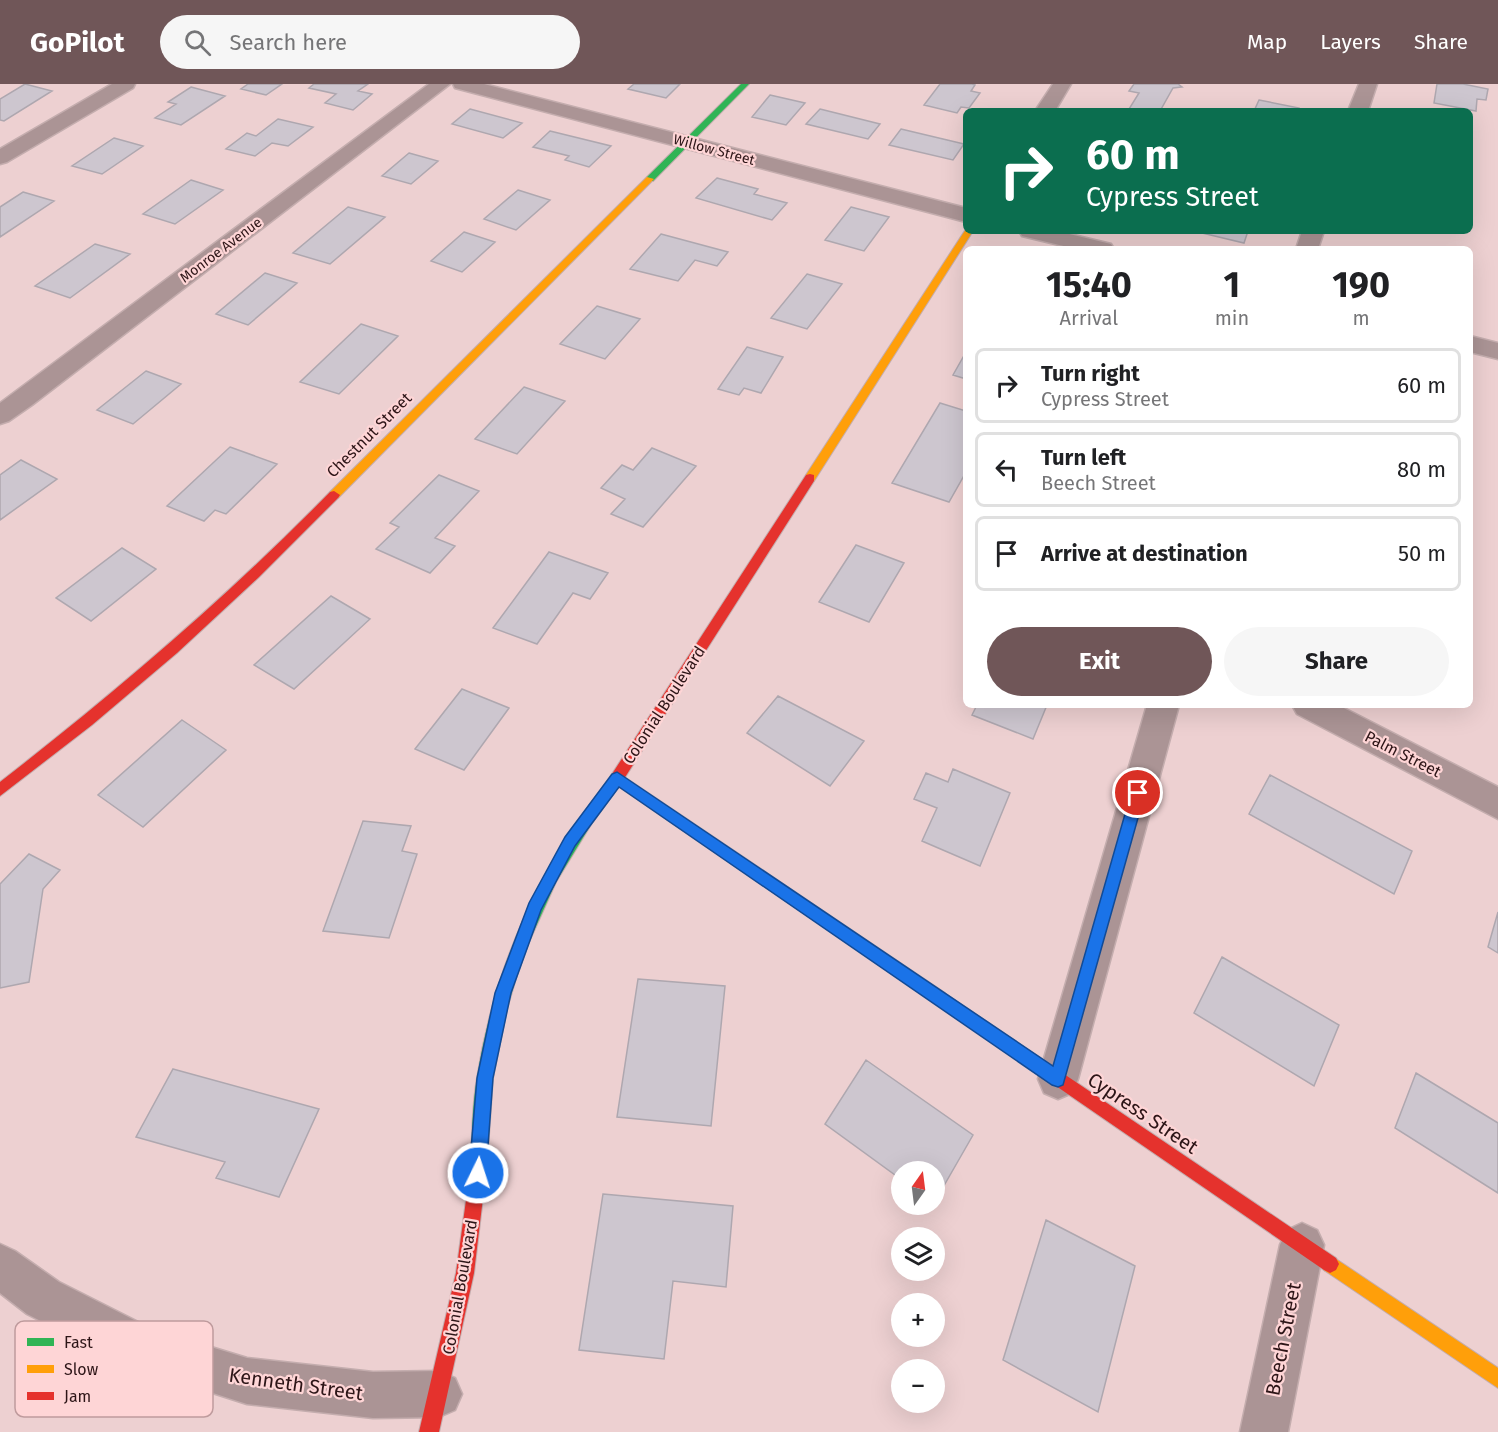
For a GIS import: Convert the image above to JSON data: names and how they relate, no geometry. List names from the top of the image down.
{
  "streets": {
    "street": [
      "Willow Street",
      "Monroe Avenue",
      "Chestnut Street",
      "Colonial Boulevard",
      "Palm Street",
      "Cypress Street",
      "Beech Street",
      "Kenneth Street"
    ]
  },
  "crossings": [
    ["Willow Street", "Chestnut Street"],
    ["Colonial Boulevard", "Cypress Street"],
    ["Colonial Boulevard", "Kenneth Street"],
    ["Cypress Street", "Beech Street"]
  ],
  "legend": ["Fast", "Slow", "Jam"],
  "north": "top",
  "page": {
    "header": "GoPilot",
    "search": "Search here",
    "nav": ["Map", "Layers", "Share"],
    "turn": ["60 m", "Cypress Street"],
    "eta": [
      "15:40",
      "Arrival",
      "1",
      "min",
      "190",
      "m"
    ],
    "list": [
      {
        "name": "Turn right",
        "note": "Cypress Street",
        "value": "60 m"
      },
      {
        "name": "Turn left",
        "note": "Beech Street",
        "value": "80 m"
      },
      {
        "name": "Arrive at destination",
        "value": "50 m"
      }
    ],
    "buttons": ["Exit", "Share"],
    "map_buttons": ["+", "−"]
  }
}
